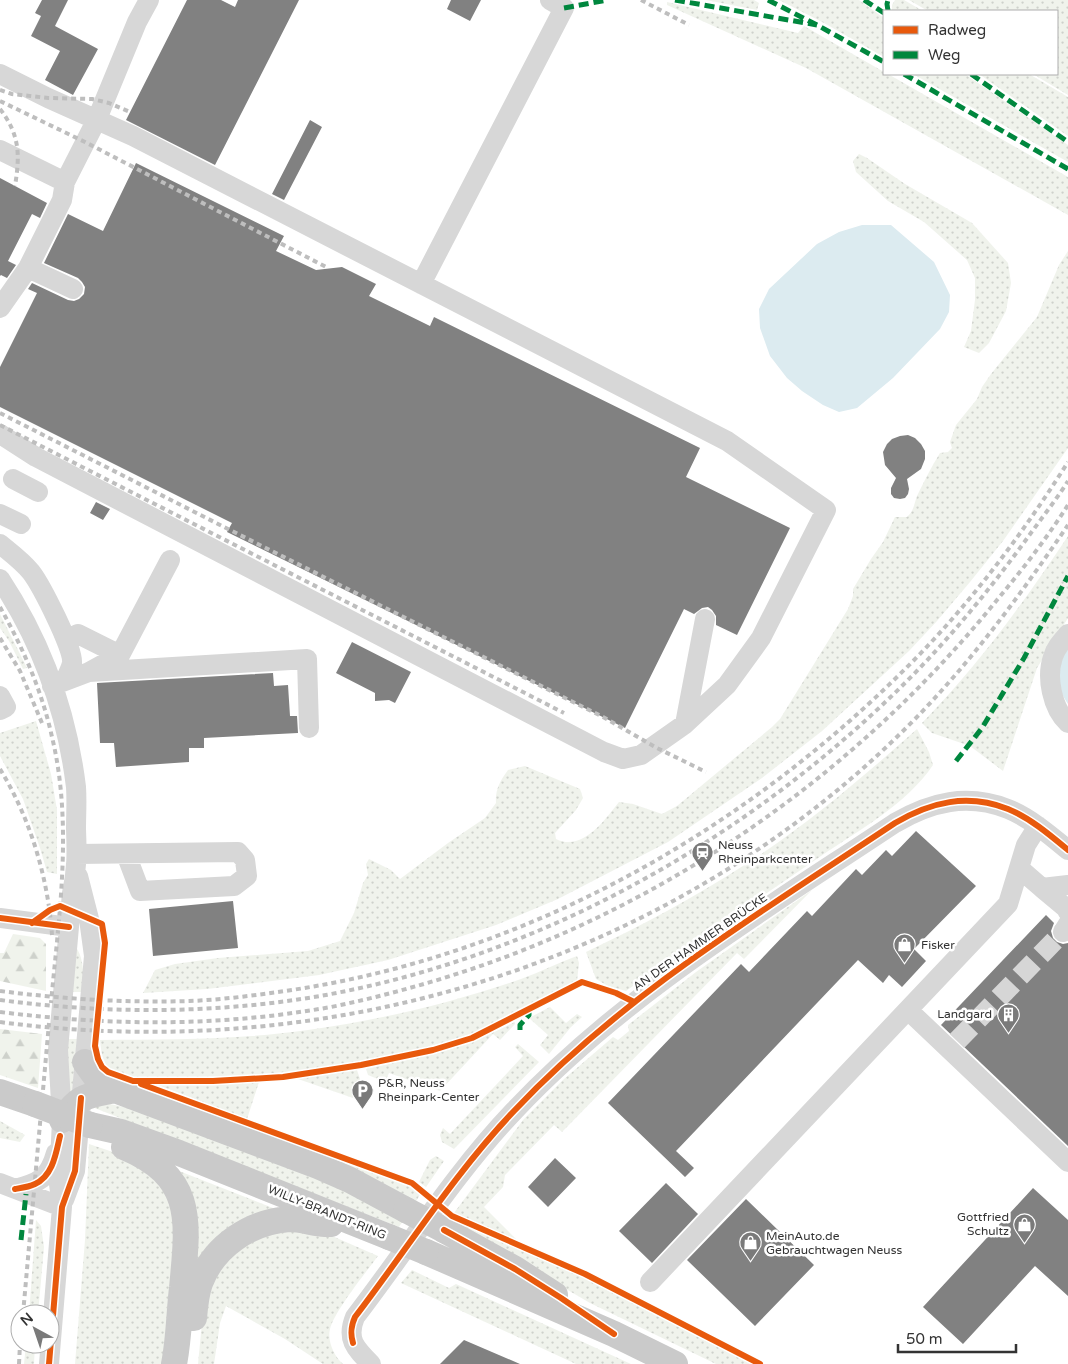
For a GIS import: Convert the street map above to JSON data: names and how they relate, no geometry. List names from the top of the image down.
{
  "streets": {
    "main road": ["WILLY-BRANDT-RING"],
    "street": ["AN DER HAMMER BRÜCKE"]
  },
  "places": {
    "station": ["Neuss Rheinparkcenter"],
    "shop": ["Fisker", "Gottfried Schultz", "MeinAuto.de Gebrauchtwagen Neuss"],
    "building": ["Landgard"],
    "parking": ["P&R, Neuss Rheinpark-Center"]
  },
  "legend": ["Radweg", "Weg"],
  "scale_bar": "50 m",
  "north": "top left"
}
